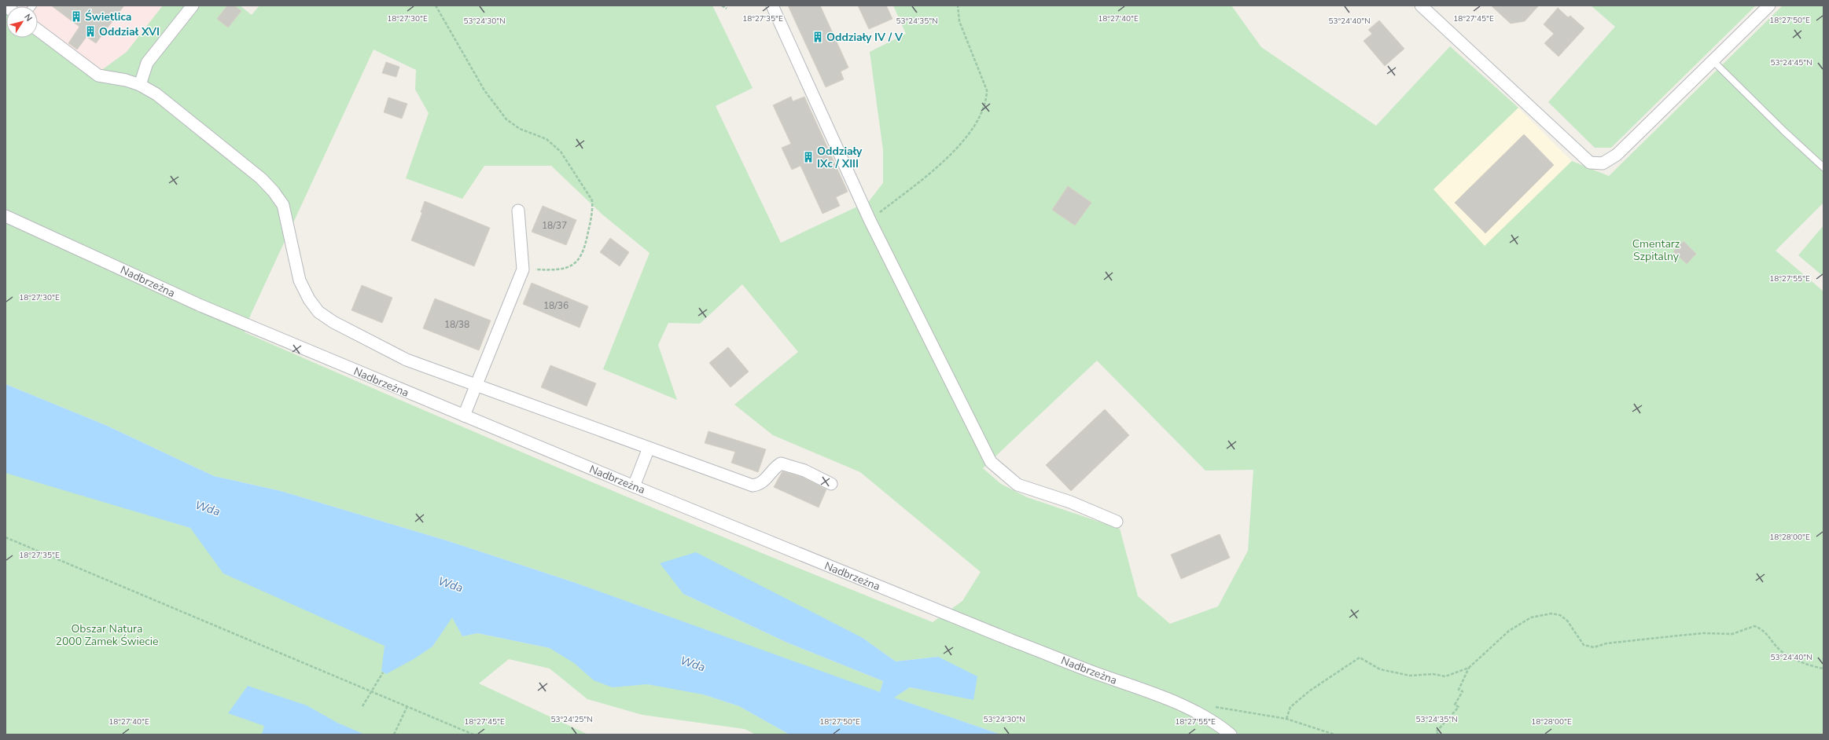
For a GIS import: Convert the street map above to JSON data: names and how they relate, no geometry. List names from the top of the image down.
{
  "streets": {
    "street": ["Nadbrzeżna"]
  },
  "water": ["Wda"],
  "parks": ["Cmentarz Szpitalny", "Obszar Natura 2000 Zamek Świecie"],
  "places": {
    "building": [
      "Świetlica",
      "Oddział XVI",
      "Oddziały IV / V",
      "Oddziały IXc / XIII"
    ]
  },
  "house_numbers": ["18/37", "18/36", "18/38"],
  "north": "top right",
  "coordinates": [
    "18°27'30\"E",
    "18°27'35\"E",
    "18°27'40\"E",
    "18°27'45\"E",
    "18°27'50\"E",
    "53°24'30\"N",
    "53°24'35\"N",
    "53°24'40\"N",
    "53°24'45\"N",
    "18°27'55\"E",
    "18°28'00\"E",
    "53°24'25\"N"
  ]
}
